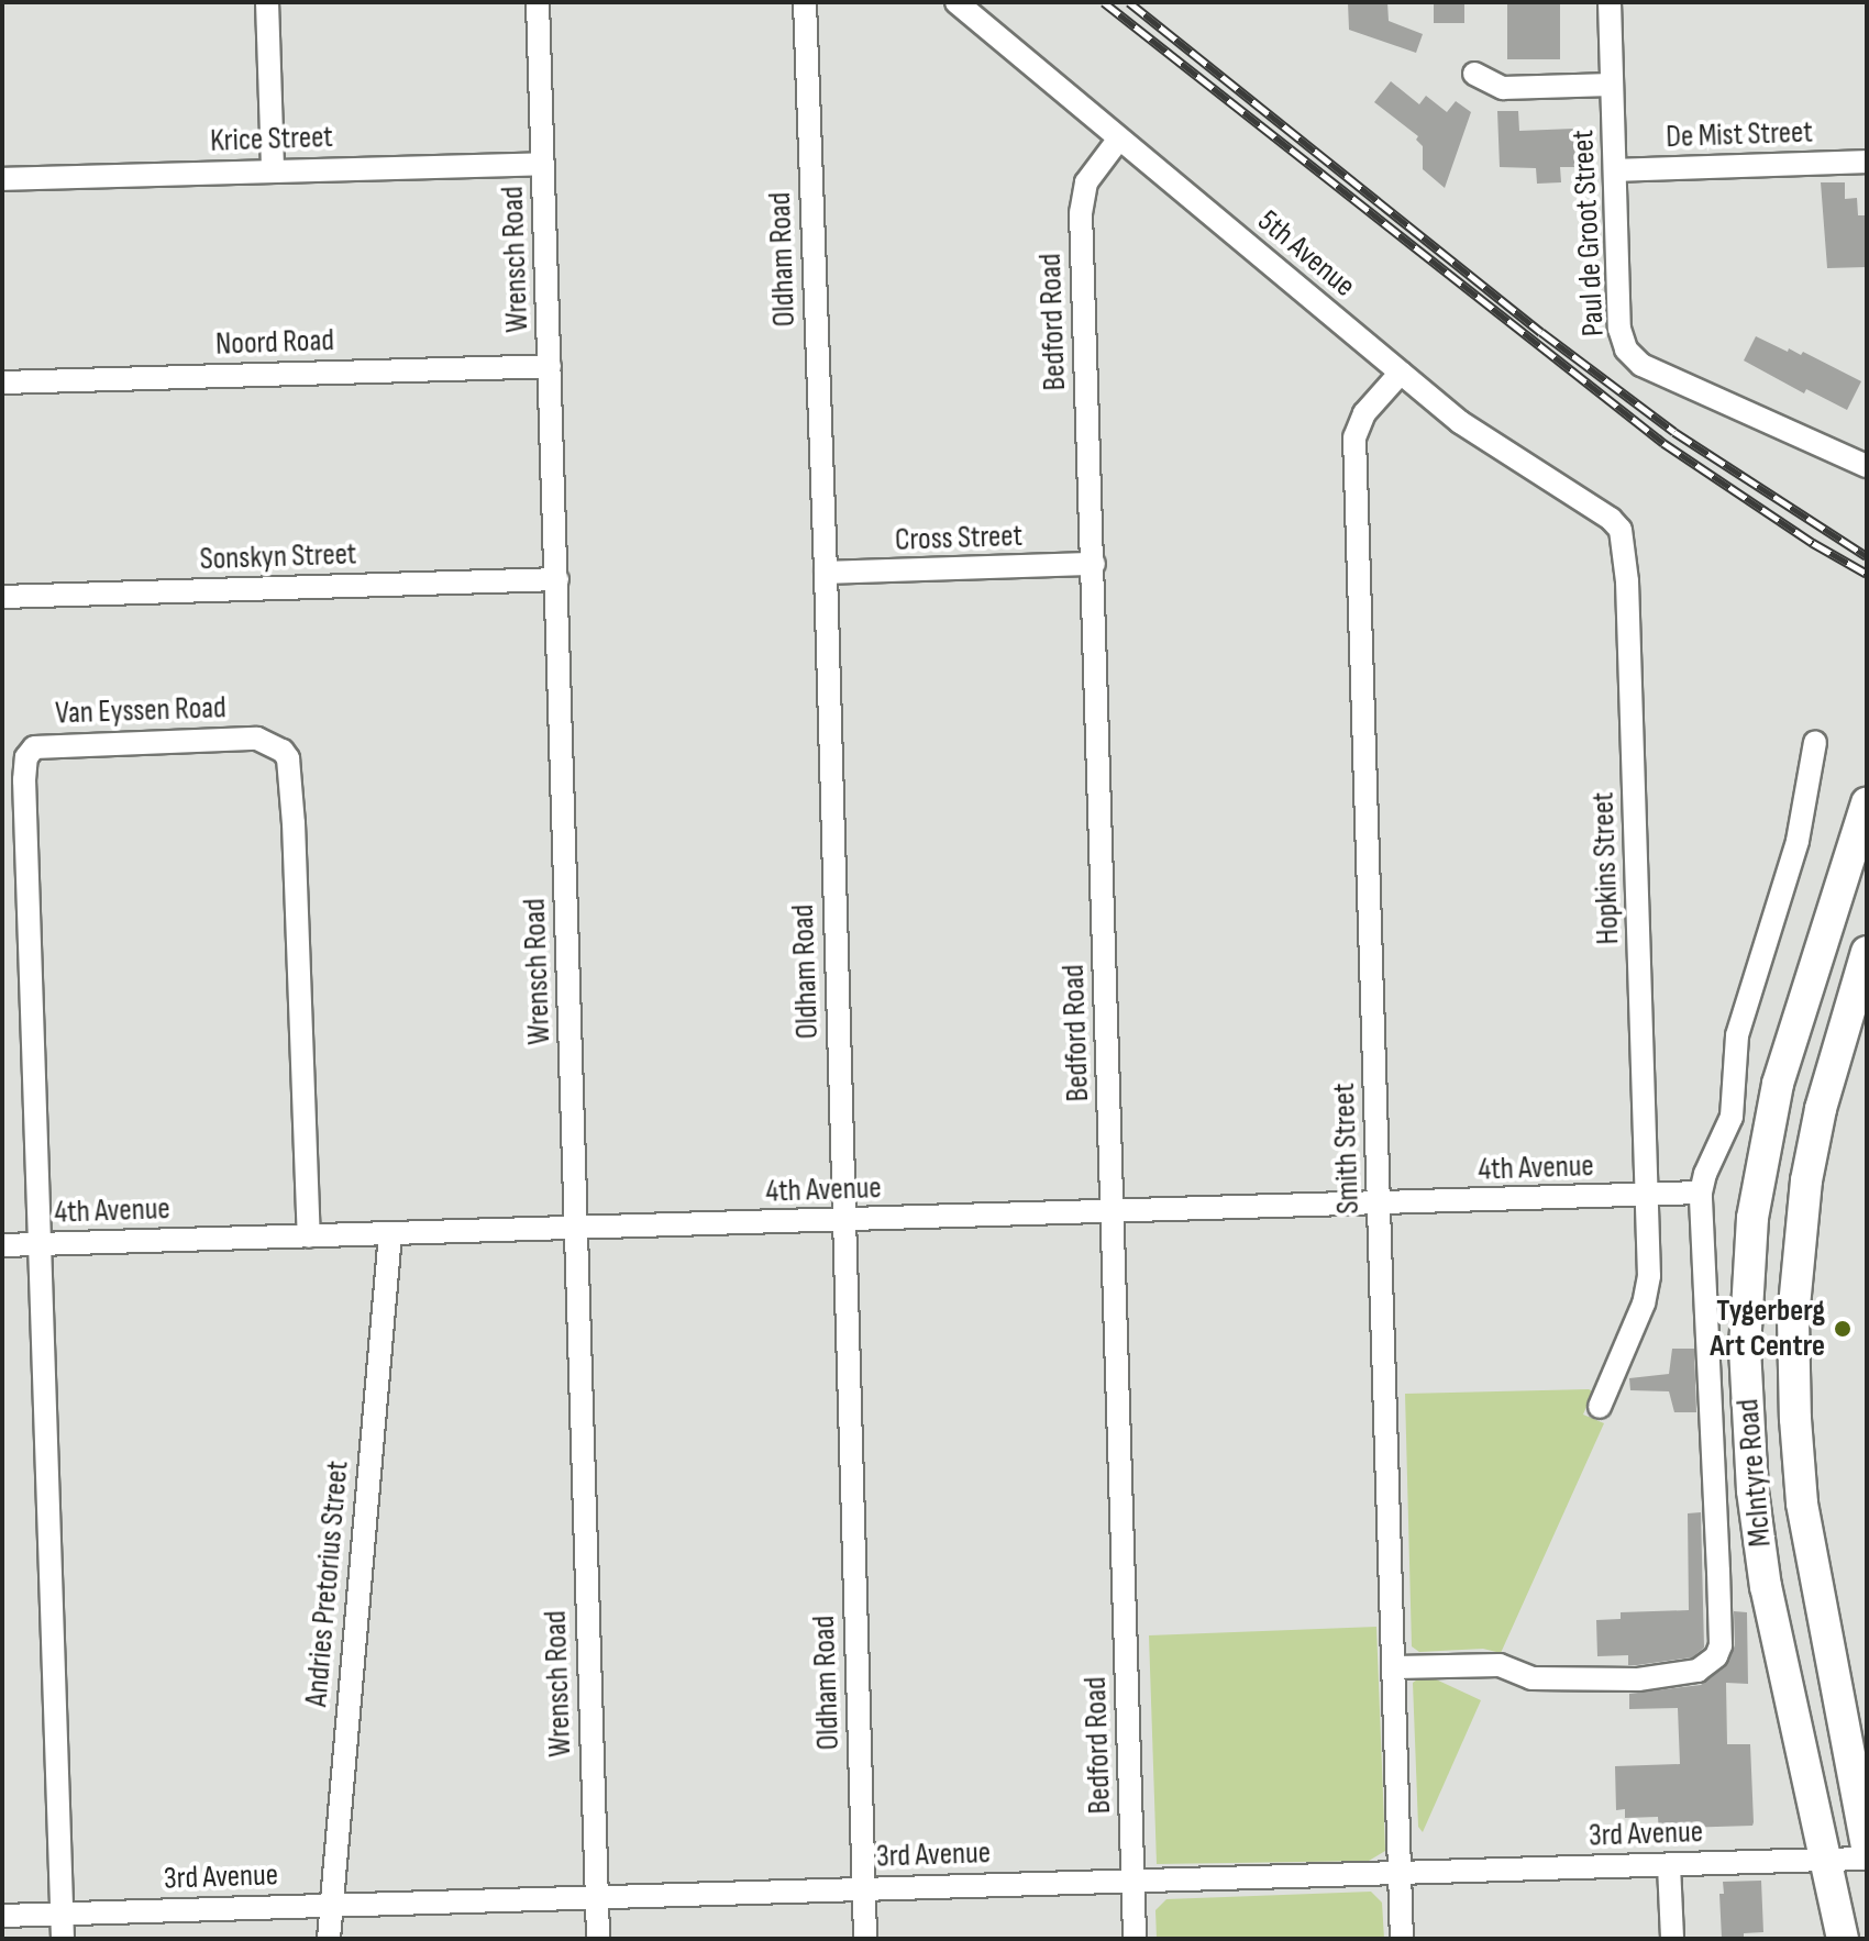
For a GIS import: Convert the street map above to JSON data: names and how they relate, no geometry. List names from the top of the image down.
{
  "streets": {
    "main road": ["McIntyre Road"],
    "street": [
      "De Mist Street",
      "Krice Street",
      "Paul de Groot Street",
      "5th Avenue",
      "Wrensch Road",
      "Oldham Road",
      "Bedford Road",
      "Noord Road",
      "Cross Street",
      "Sonskyn Street",
      "Van Eyssen Road",
      "Hopkins Street",
      "Smith Street",
      "4th Avenue",
      "Andries Pretorius Street",
      "3rd Avenue"
    ]
  },
  "crossings": [
    ["De Mist Street", "Paul de Groot Street"],
    ["Krice Street", "Wrensch Road"],
    ["5th Avenue", "Bedford Road"],
    ["5th Avenue", "Hopkins Street"],
    ["5th Avenue", "Smith Street"],
    ["Wrensch Road", "Noord Road"],
    ["Wrensch Road", "Sonskyn Street"],
    ["Wrensch Road", "4th Avenue"],
    ["Wrensch Road", "3rd Avenue"],
    ["Oldham Road", "Cross Street"],
    ["Oldham Road", "4th Avenue"],
    ["Oldham Road", "3rd Avenue"],
    ["Bedford Road", "Cross Street"],
    ["Bedford Road", "4th Avenue"],
    ["Bedford Road", "3rd Avenue"],
    ["Van Eyssen Road", "4th Avenue"],
    ["Van Eyssen Road", "3rd Avenue"],
    ["Hopkins Street", "4th Avenue"],
    ["Smith Street", "4th Avenue"],
    ["Smith Street", "3rd Avenue"],
    ["4th Avenue", "Andries Pretorius Street"],
    ["McIntyre Road", "3rd Avenue"],
    ["Andries Pretorius Street", "3rd Avenue"]
  ],
  "places": ["Tygerberg Art Centre"]
}
